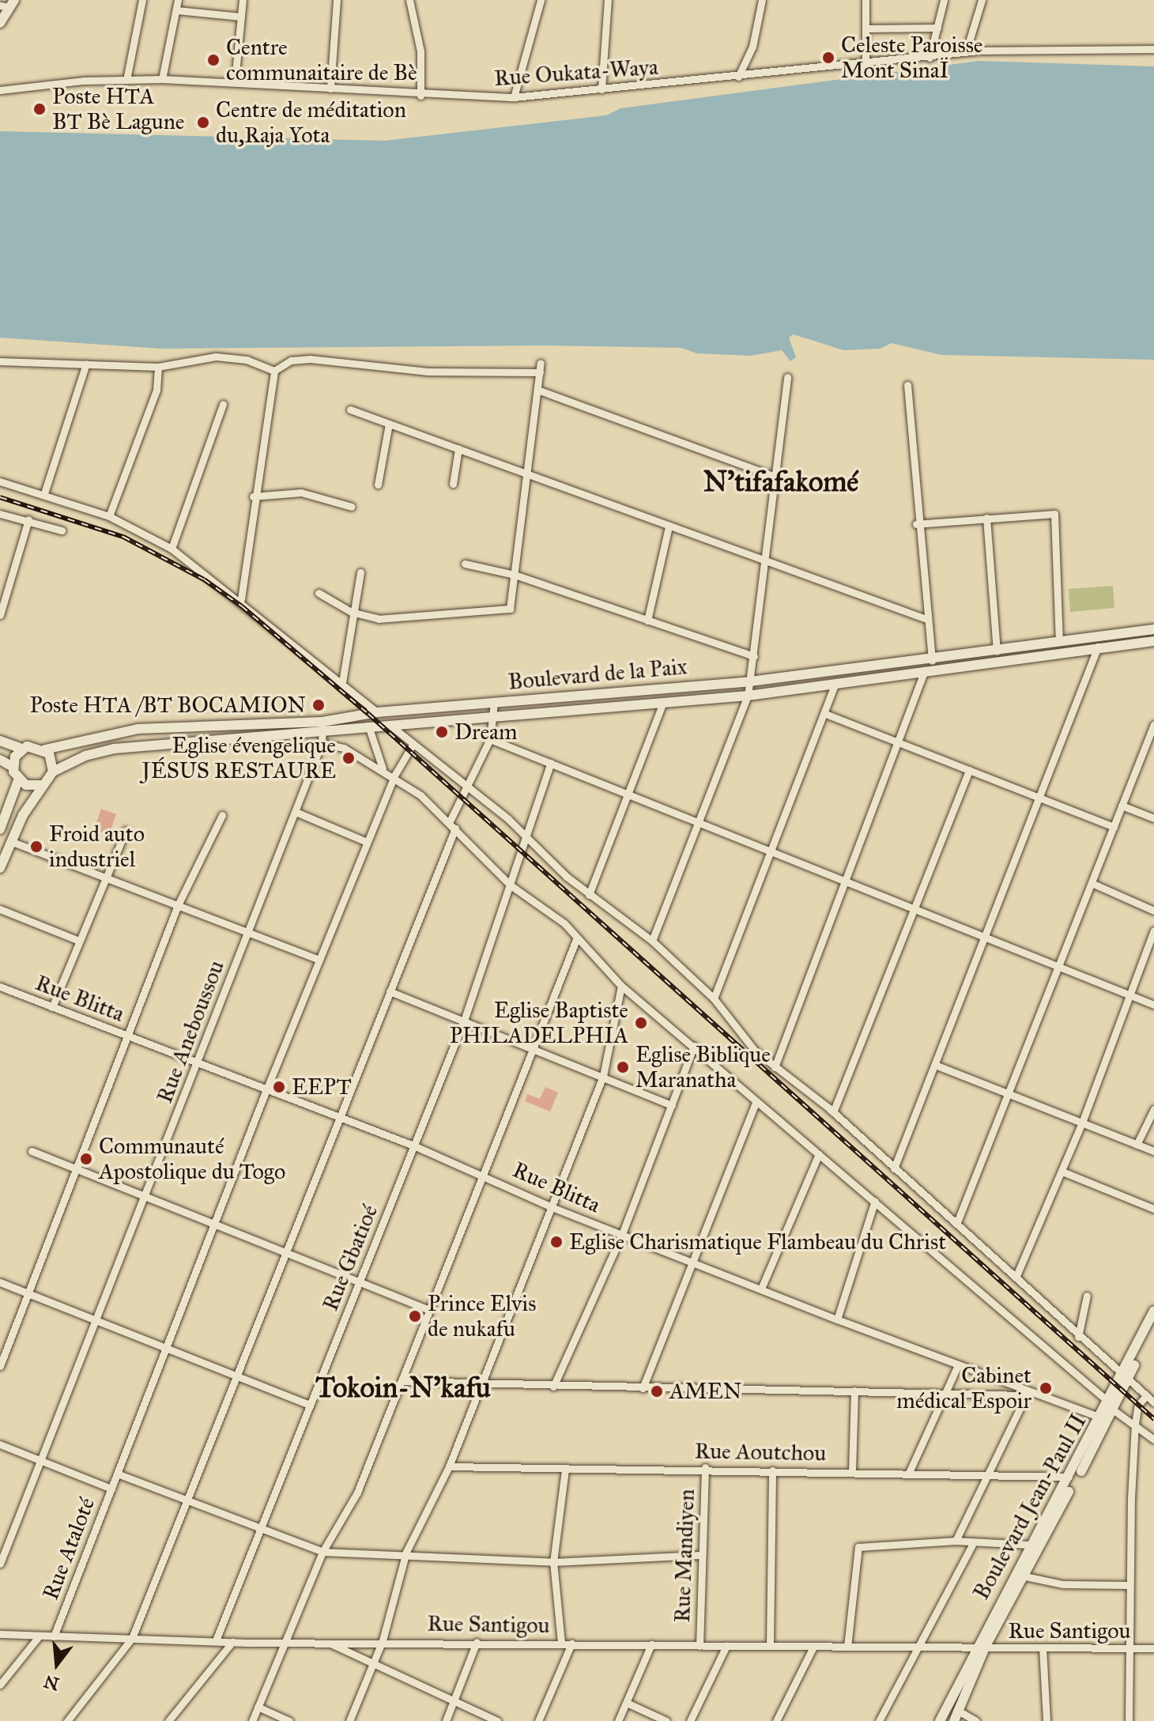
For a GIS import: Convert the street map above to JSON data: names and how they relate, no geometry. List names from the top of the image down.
{
  "streets": {
    "main road": ["Boulevard de la Paix", "Boulevard Jean-Paul II"],
    "street": [
      "Rue Oukata-Waya",
      "Rue Blitta",
      "Rue Aneboussou",
      "Rue Gbatioé",
      "Rue Aoutchou",
      "Rue Ataloté",
      "Rue Mandiyen",
      "Rue Santigou"
    ]
  },
  "crossings": [
    ["Boulevard de la Paix", "Rue Aneboussou"],
    ["Rue Blitta", "Rue Aneboussou"],
    ["Rue Blitta", "Rue Gbatioé"],
    ["Rue Blitta", "Boulevard Jean-Paul II"],
    ["Rue Blitta", "Rue Ataloté"],
    ["Rue Gbatioé", "Rue Santigou"],
    ["Rue Aoutchou", "Boulevard Jean-Paul II"],
    ["Rue Aoutchou", "Rue Mandiyen"],
    ["Boulevard Jean-Paul II", "Rue Santigou"],
    ["Rue Ataloté", "Rue Santigou"],
    ["Rue Mandiyen", "Rue Santigou"]
  ],
  "districts": ["N'tifafakomé", "Tokoin-N'kafu"],
  "places": [
    "Celeste Paroisse Mont SinaÏ",
    "Centre communaitaire de Bè",
    "Poste HTA BT Bè Lagune",
    "Centre de méditation du,Raja Yota",
    "Poste HTA /BT BOCAMION",
    "Dream",
    "Eglise évengelique JÉSUS RESTAURE",
    "Froid auto industriel",
    "Eglise Baptiste PHILADELPHIA",
    "Eglise Biblique Maranatha",
    "EEPT",
    "Communauté Apostolique du Togo",
    "Eglise Charismatique Flambeau du Christ",
    "Prince Elvis de nukafu",
    "Cabinet médical Espoir",
    "AMEN"
  ],
  "north": "bottom"
}
